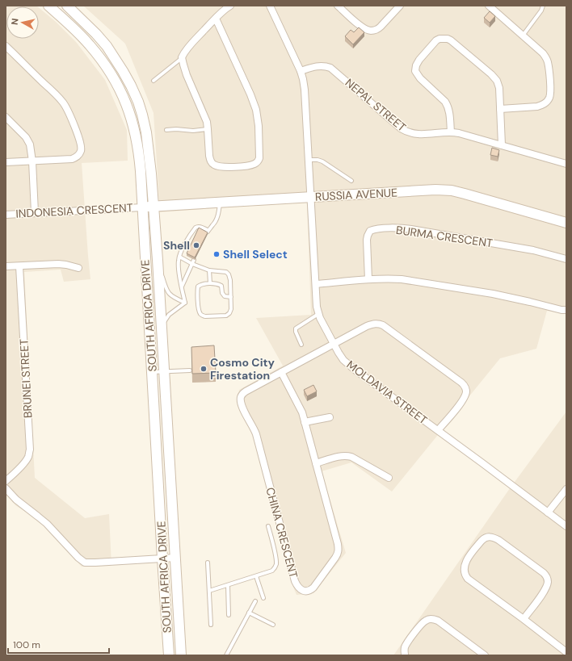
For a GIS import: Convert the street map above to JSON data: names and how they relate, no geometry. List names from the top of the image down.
{
  "streets": {
    "street": [
      "NEPAL STREET",
      "RUSSIA AVENUE",
      "INDONESIA CRESCENT",
      "BURMA CRESCENT",
      "SOUTH AFRICA DRIVE",
      "BRUNEI STREET",
      "MOLDAVIA STREET",
      "CHINA CRESCENT"
    ]
  },
  "crossings": [
    ["NEPAL STREET", "MOLDAVIA STREET"],
    ["RUSSIA AVENUE", "INDONESIA CRESCENT"],
    ["RUSSIA AVENUE", "SOUTH AFRICA DRIVE"],
    ["RUSSIA AVENUE", "MOLDAVIA STREET"],
    ["INDONESIA CRESCENT", "SOUTH AFRICA DRIVE"],
    ["MOLDAVIA STREET", "CHINA CRESCENT"]
  ],
  "places": ["Shell", "Shell Select", "Cosmo City Firestation"],
  "scale_bar": "100 m",
  "north": "left"
}
